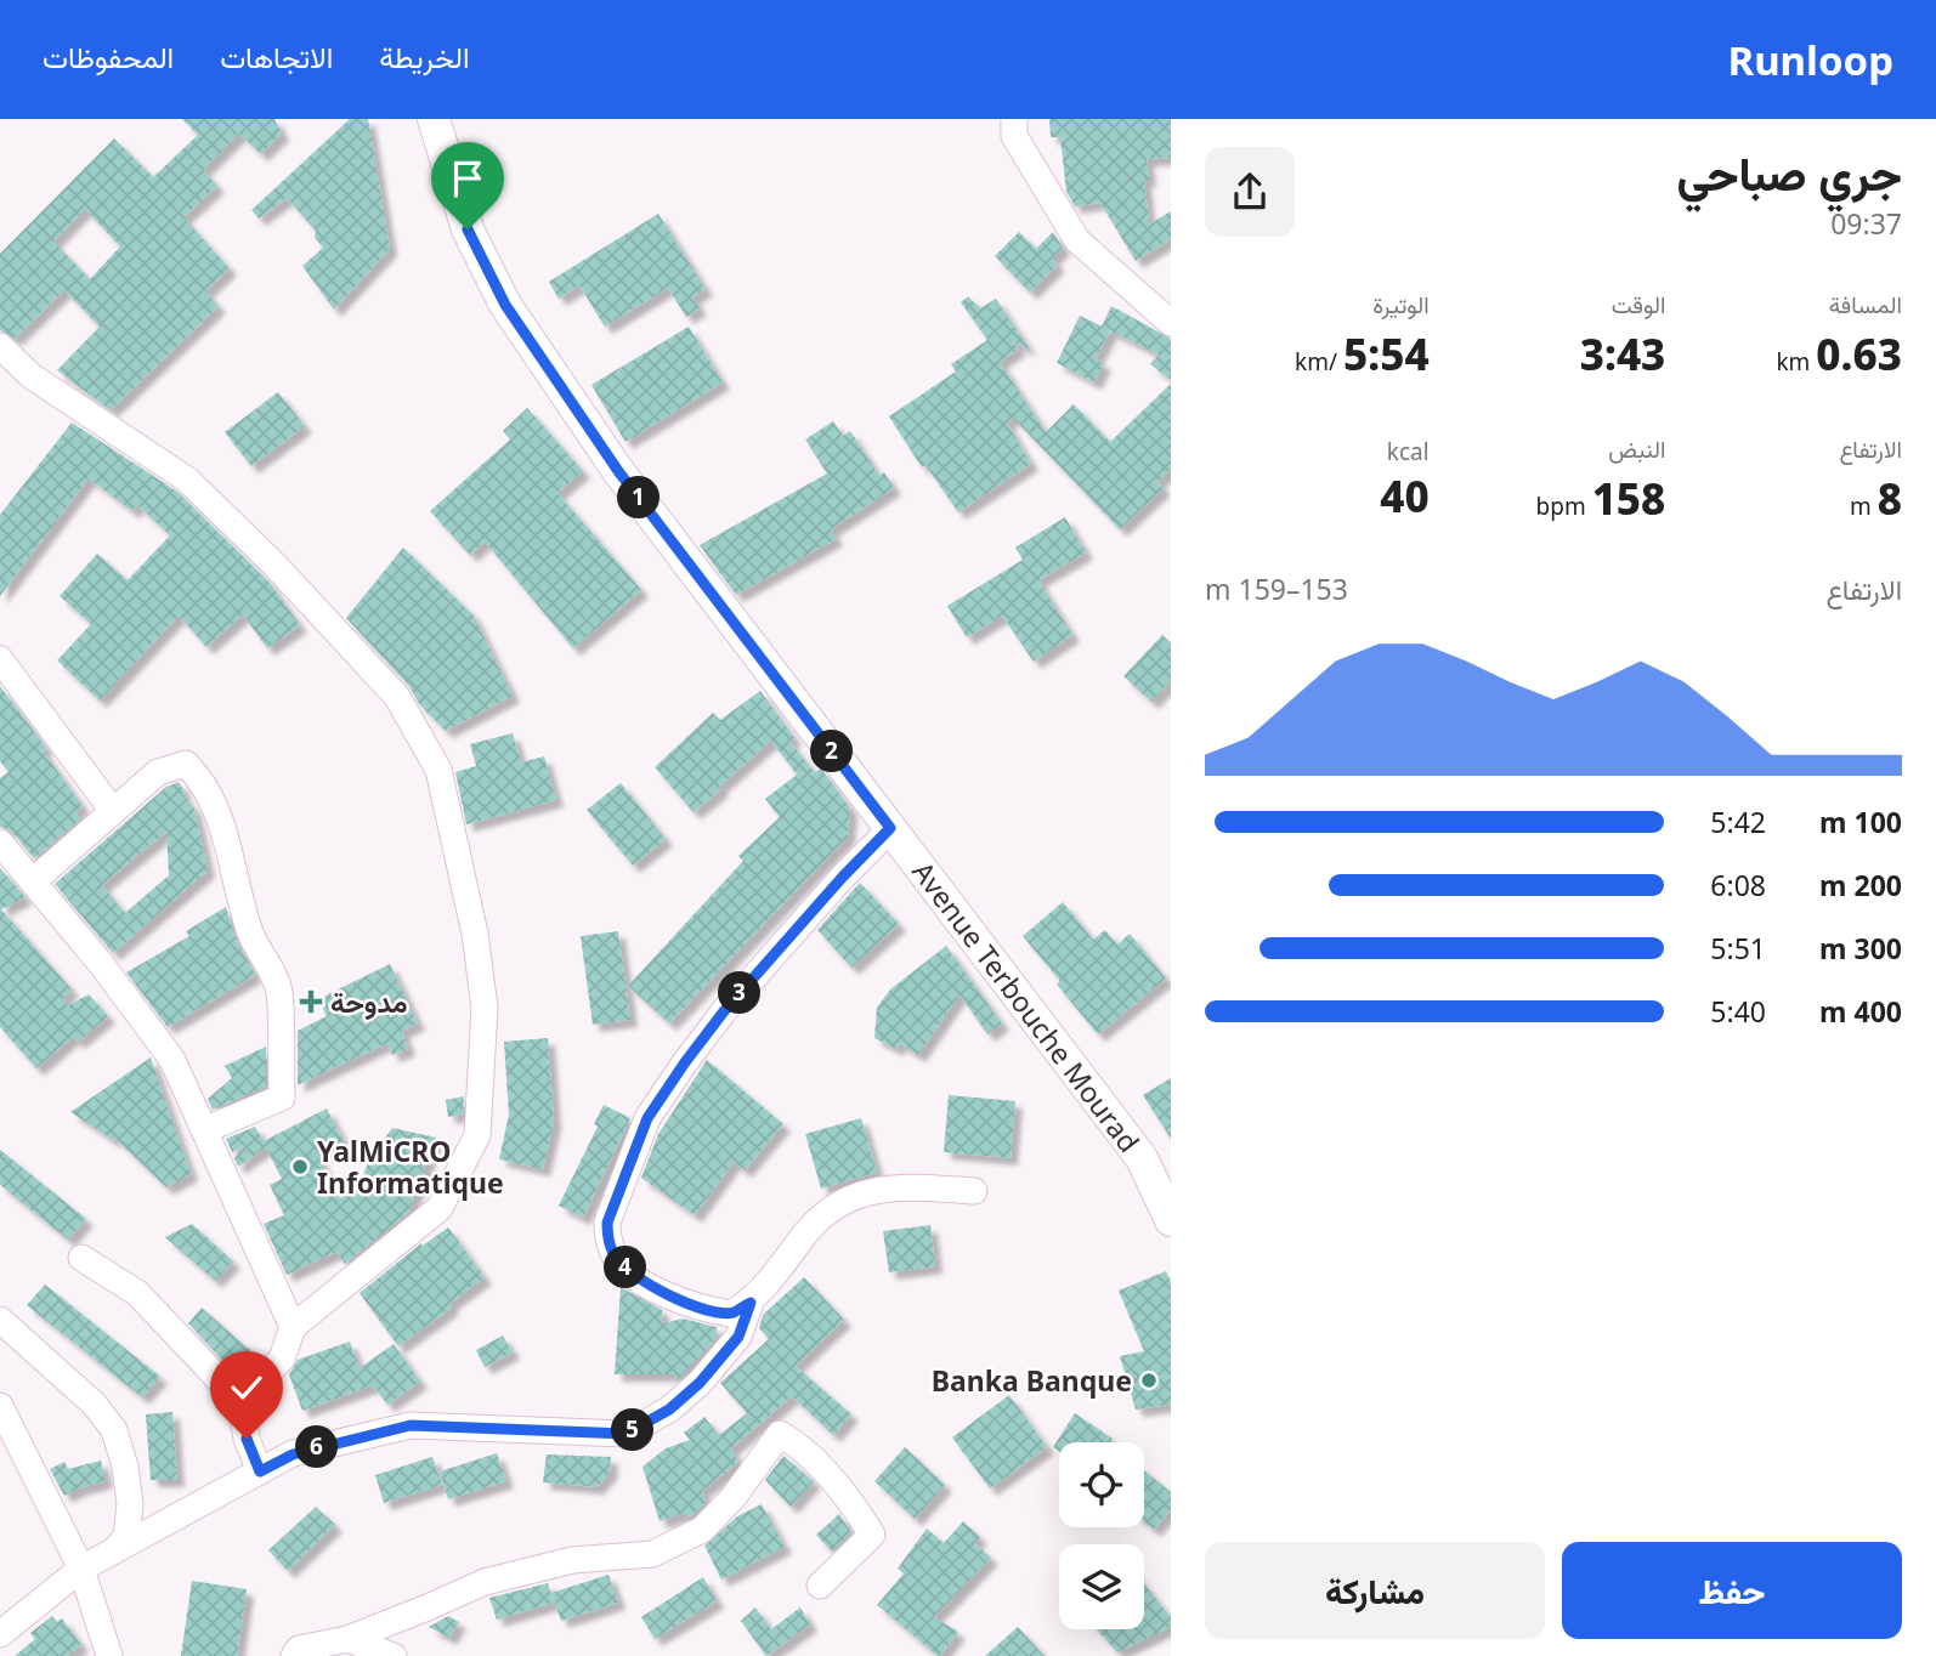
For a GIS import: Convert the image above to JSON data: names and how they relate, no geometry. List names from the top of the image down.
{
  "streets": {
    "main road": ["Avenue Terbouche Mourad"]
  },
  "places": {
    "health": ["مدوحة"],
    "other": ["YalMiCRO Informatique", "Banka Banque"]
  },
  "page": {
    "header": "Runloop",
    "nav": ["الخريطة", "الاتجاهات", "المحفوظات"],
    "heading": ["جري صباحي", "09:37"],
    "stats": [
      ["المسافة", "0.63 km"],
      ["الوقت", "3:43"],
      ["الوتيرة", "5:54 /km"],
      ["الارتفاع", "8 m"],
      ["النبض", "158 bpm"],
      ["kcal", "40"]
    ],
    "pins": [
      "1",
      "2",
      "3",
      "4",
      "5",
      "6"
    ],
    "chart": ["الارتفاع", "153–159 m"],
    "list": [
      {
        "name": "100 m",
        "note": "5:42"
      },
      {
        "name": "200 m",
        "note": "6:08"
      },
      {
        "name": "300 m",
        "note": "5:51"
      },
      {
        "name": "400 m",
        "note": "5:40"
      }
    ],
    "buttons": ["حفظ", "مشاركة"]
  }
}
